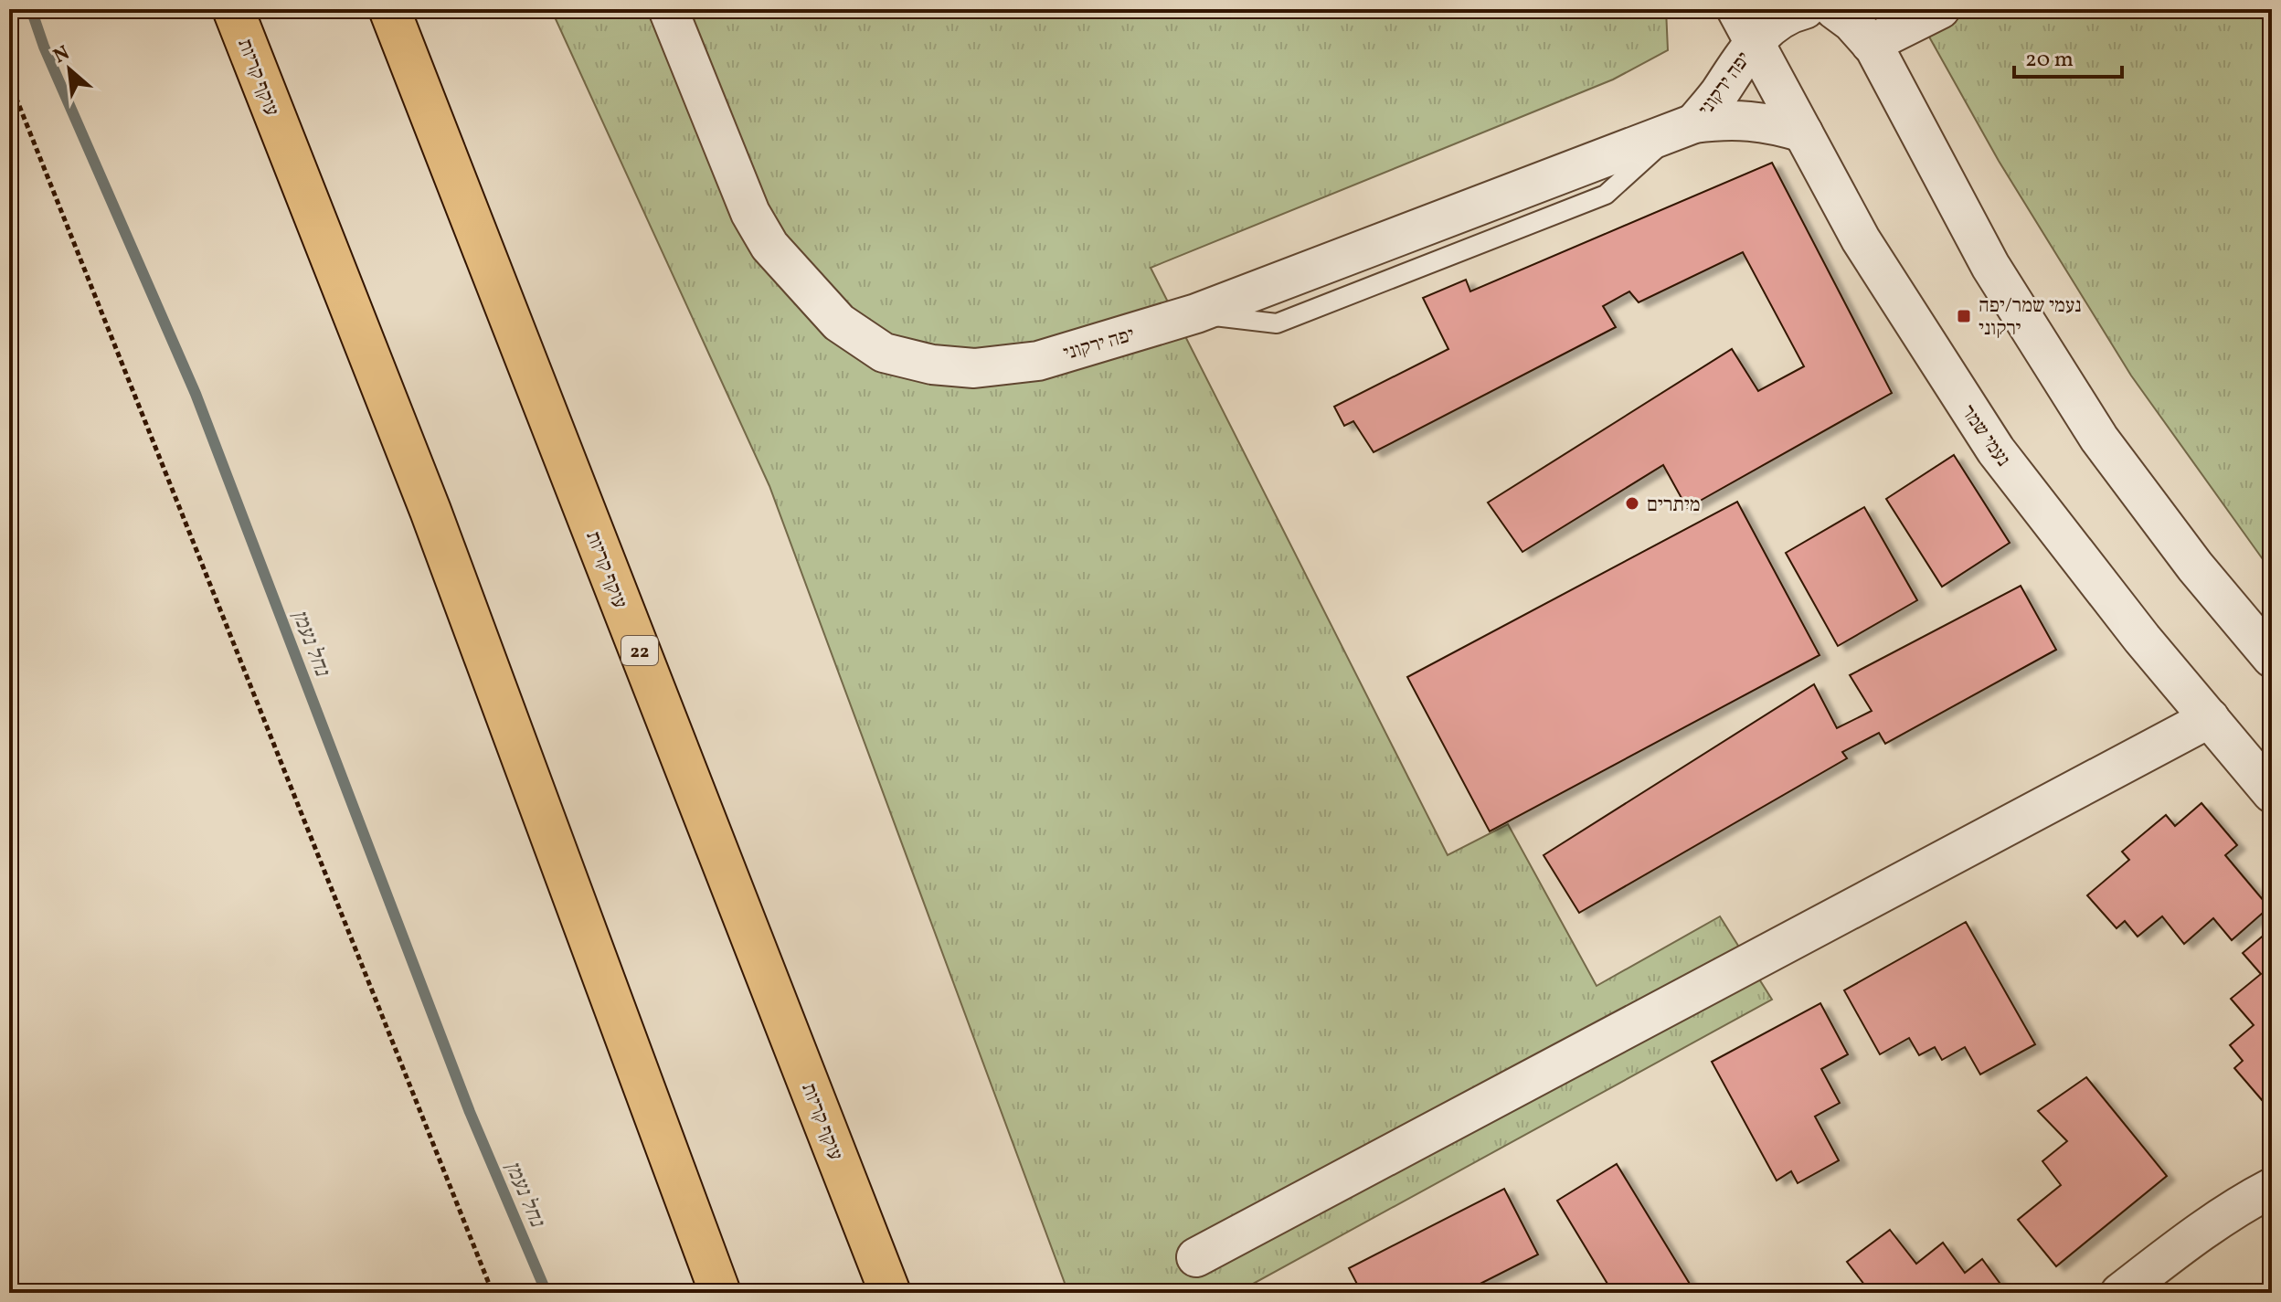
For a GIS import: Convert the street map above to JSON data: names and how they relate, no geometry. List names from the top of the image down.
{
  "streets": {
    "highway": ["עוקף קריות", "22"],
    "street": ["יפה ירקוני", "נעמי שמר"]
  },
  "crossings": [
    ["יפה ירקוני", "נעמי שמר"]
  ],
  "water": ["נחל נעמן"],
  "places": {
    "transit": ["נעמי שמר/יפה ירקוני"],
    "other": ["מיתרים"]
  },
  "scale_bar": "20 m",
  "north": "top left"
}
